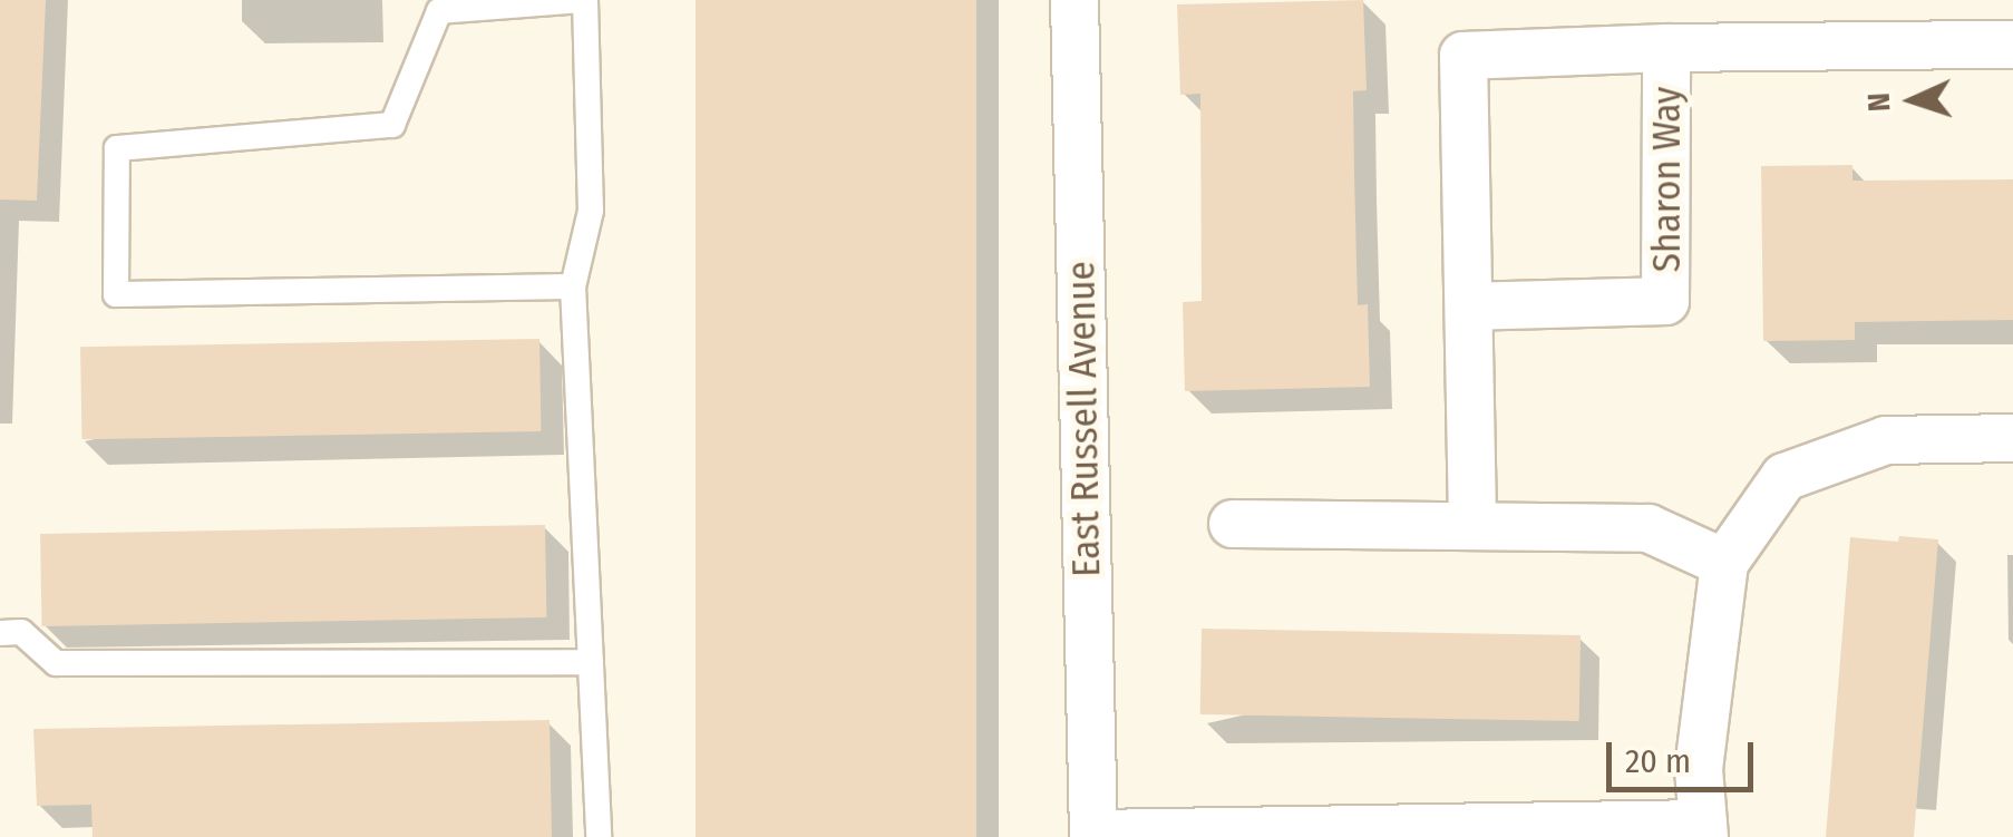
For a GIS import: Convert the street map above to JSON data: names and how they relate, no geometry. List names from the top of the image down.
{
  "streets": {
    "street": ["Sharon Way", "East Russell Avenue"]
  },
  "scale_bar": "20 m",
  "north": "left"
}
